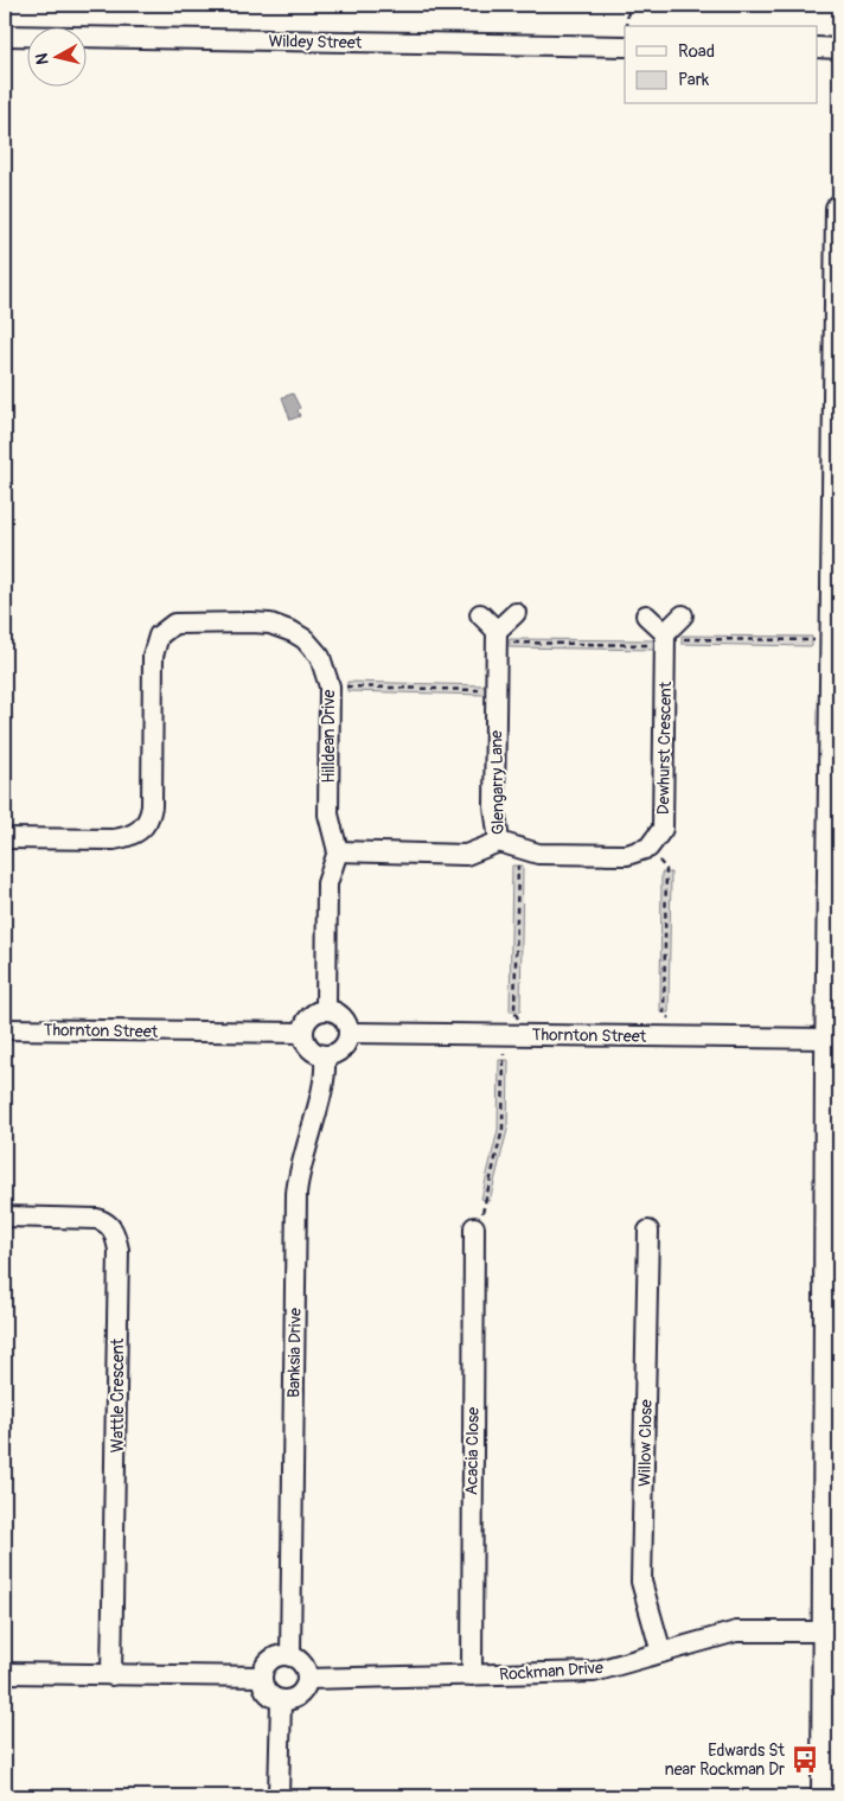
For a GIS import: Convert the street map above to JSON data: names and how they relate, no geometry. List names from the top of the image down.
{
  "streets": {
    "street": [
      "Wildey Street",
      "Hilldean Drive",
      "Dewhurst Crescent",
      "Glengarry Lane",
      "Thornton Street",
      "Banksia Drive",
      "Wattle Crescent",
      "Willow Close",
      "Acacia Close",
      "Rockman Drive"
    ]
  },
  "crossings": [
    ["Hilldean Drive", "Glengarry Lane"],
    ["Hilldean Drive", "Thornton Street"],
    ["Hilldean Drive", "Banksia Drive"],
    ["Thornton Street", "Banksia Drive"],
    ["Banksia Drive", "Rockman Drive"],
    ["Willow Close", "Rockman Drive"],
    ["Acacia Close", "Rockman Drive"]
  ],
  "places": {
    "bus stop": ["Edwards St near Rockman Dr"]
  },
  "legend": ["Road", "Park"],
  "north": "left"
}
